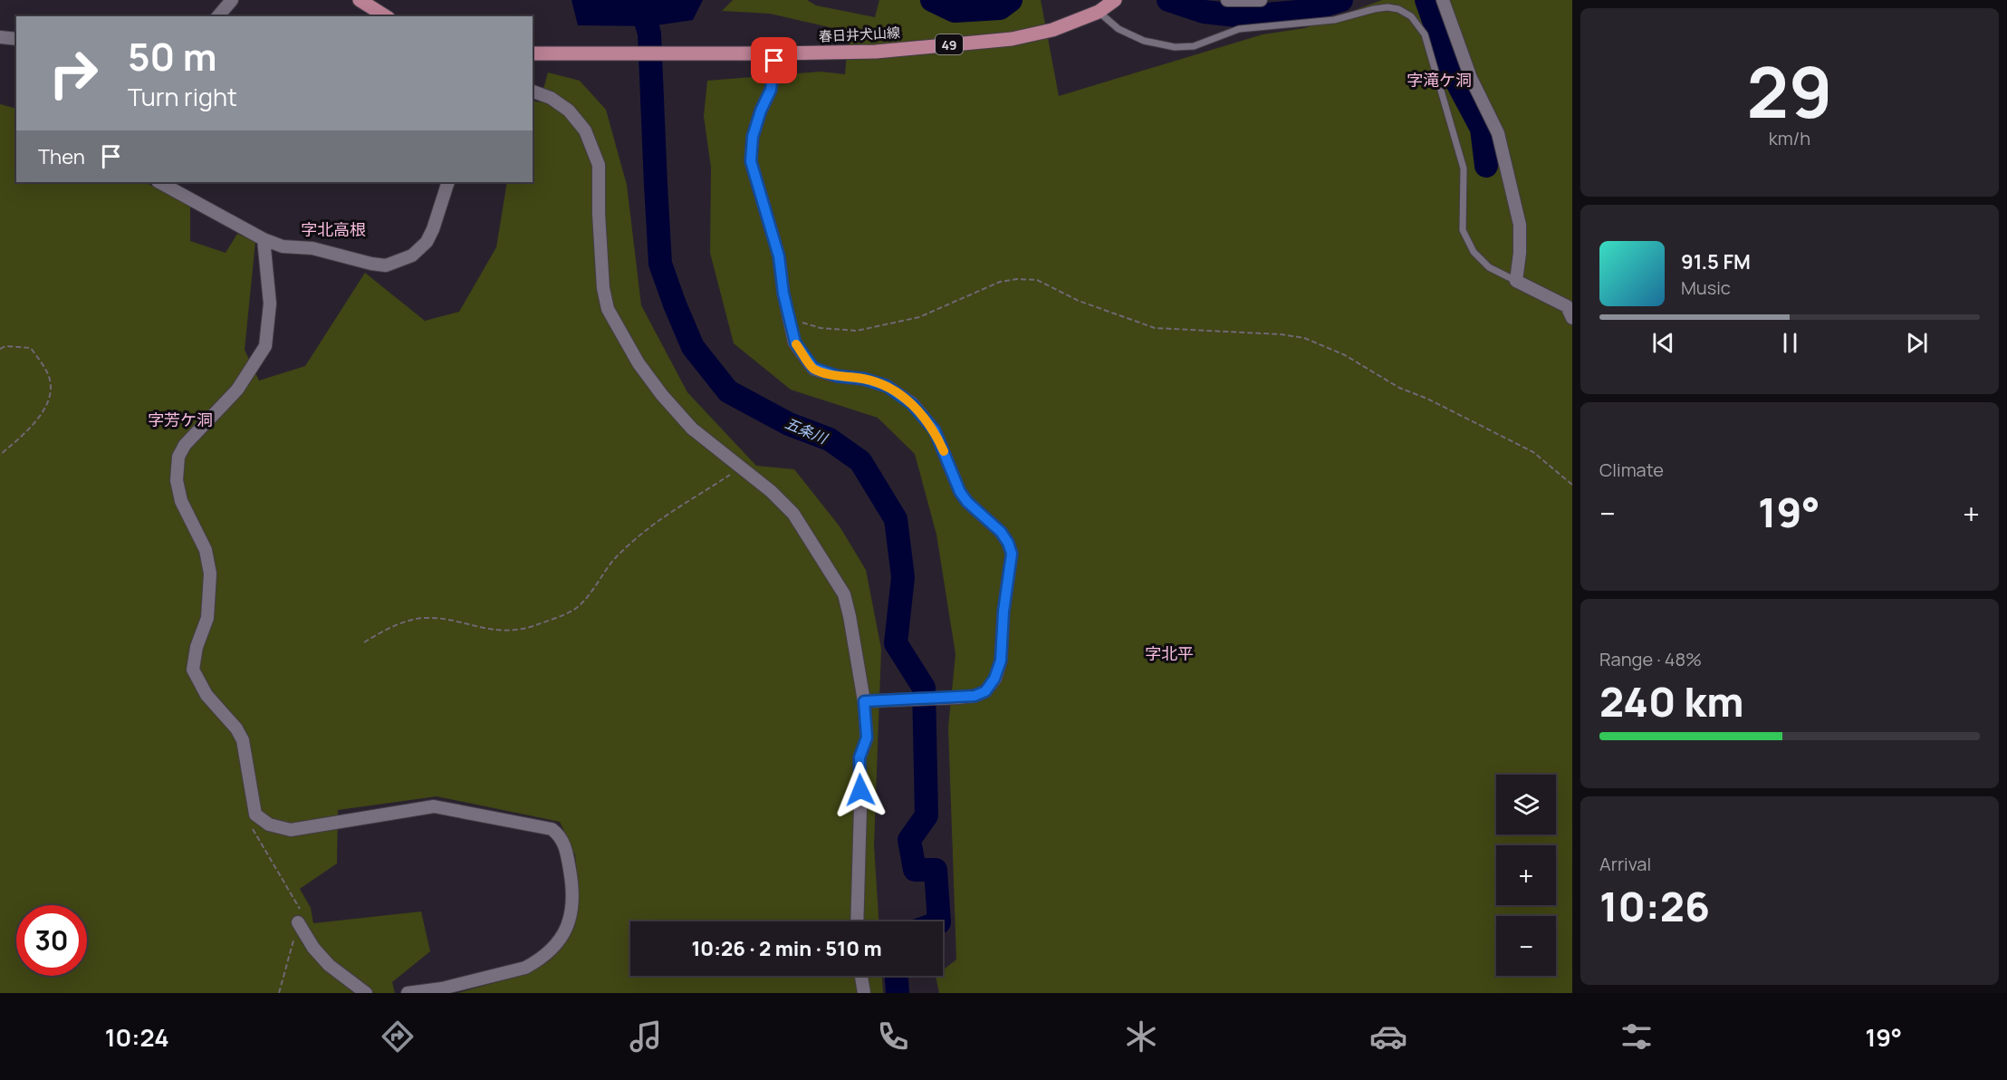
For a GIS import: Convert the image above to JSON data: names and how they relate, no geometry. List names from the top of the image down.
{
  "streets": {
    "main road": ["春日井犬山線", "49"]
  },
  "districts": [
    "字滝ケ洞",
    "字北高根",
    "字芳ケ洞",
    "字北平"
  ],
  "water": ["五条川"],
  "page": {
    "tile": [
      ["29", "km/h"],
      "Climate",
      ["Range · 48%", "240 km"],
      ["Arrival", "10:26"]
    ],
    "turn": ["50 m", "Turn right"],
    "then": "Then",
    "song": ["91.5 FM", "Music"],
    "heat": ["−", "19°", "+"],
    "map_buttons": ["+", "−"],
    "limit": "30",
    "trip": "10:26 · 2 min · 510 m",
    "tabs": ["10:24", "19°"]
  }
}
